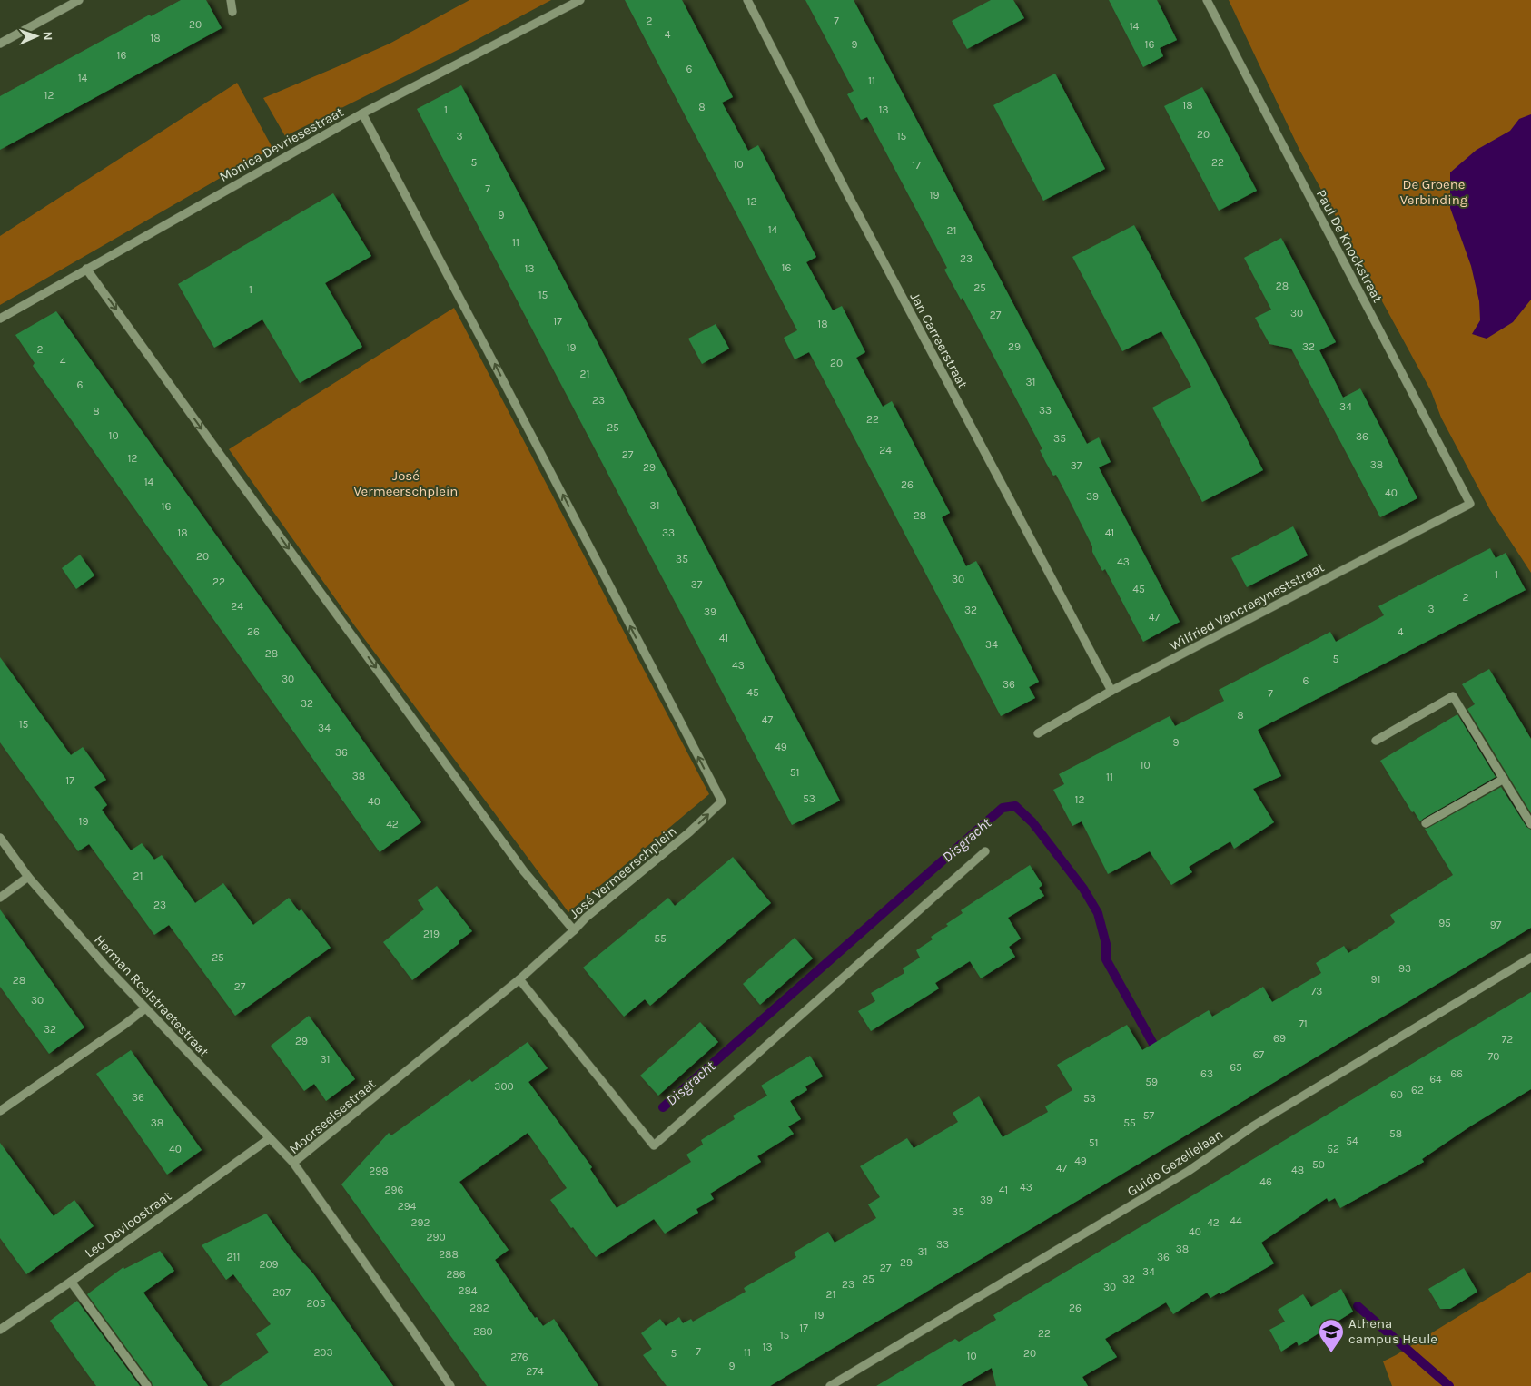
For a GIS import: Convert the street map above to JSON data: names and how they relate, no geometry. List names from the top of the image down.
{
  "streets": {
    "street": [
      "Monica Devriesestraat",
      "Paul De Knockstraat",
      "Jan Carreerstraat",
      "Wilfried Vancraeyneststraat",
      "José Vermeerschplein",
      "Herman Roelstraetestraat",
      "Moorseelsestraat",
      "Guido Gezellelaan",
      "Leo Devloostraat"
    ]
  },
  "crossings": [
    ["Monica Devriesestraat", "José Vermeerschplein"],
    ["Paul De Knockstraat", "Wilfried Vancraeyneststraat"],
    ["Jan Carreerstraat", "Wilfried Vancraeyneststraat"],
    ["José Vermeerschplein", "Moorseelsestraat"],
    ["Herman Roelstraetestraat", "Moorseelsestraat"],
    ["Herman Roelstraetestraat", "Leo Devloostraat"]
  ],
  "water": ["Disgracht"],
  "parks": ["De Groene Verbinding", "José Vermeerschplein"],
  "places": {
    "school or university": ["Athena campus Heule"]
  },
  "house_numbers": [
    "2",
    "7",
    "20",
    "14",
    "4",
    "18",
    "9",
    "16",
    "16",
    "6",
    "14",
    "11",
    "12",
    "18",
    "8",
    "1",
    "13",
    "20",
    "3",
    "15",
    "5",
    "22",
    "10",
    "17",
    "7",
    "19",
    "12",
    "9",
    "14",
    "21",
    "11",
    "23",
    "16",
    "13",
    "28",
    "25",
    "1",
    "15",
    "30",
    "27",
    "17",
    "18",
    "29",
    "32",
    "19",
    "2",
    "4",
    "20",
    "21",
    "31",
    "6",
    "23",
    "34",
    "33",
    "8",
    "22",
    "25",
    "10",
    "36",
    "35",
    "24",
    "27",
    "12",
    "38",
    "37",
    "29",
    "14",
    "26",
    "40",
    "39",
    "31",
    "16",
    "28",
    "18",
    "33",
    "41",
    "20",
    "35",
    "43",
    "1",
    "30",
    "22",
    "37",
    "45",
    "2",
    "24",
    "3",
    "32",
    "39",
    "47",
    "26",
    "4",
    "41",
    "34",
    "28",
    "5",
    "43",
    "30",
    "6",
    "36",
    "45",
    "7",
    "32",
    "8",
    "47",
    "15",
    "34",
    "9",
    "49",
    "36",
    "10",
    "51",
    "38",
    "11",
    "17",
    "53",
    "12",
    "40",
    "19",
    "42",
    "21",
    "23",
    "95",
    "97",
    "219",
    "55",
    "25",
    "93",
    "91",
    "28",
    "27",
    "73",
    "30",
    "71",
    "32",
    "69",
    "72",
    "29",
    "67",
    "70",
    "31",
    "65",
    "63",
    "66",
    "64",
    "59",
    "300",
    "62",
    "60",
    "36",
    "53",
    "57",
    "38",
    "55",
    "58",
    "54",
    "51",
    "40",
    "52",
    "49",
    "50",
    "47",
    "48",
    "298",
    "46",
    "43",
    "296",
    "41",
    "39",
    "294",
    "35",
    "44",
    "292",
    "42",
    "40",
    "290",
    "33",
    "38",
    "31",
    "288",
    "211",
    "36",
    "29",
    "209",
    "27",
    "34",
    "286",
    "25",
    "32",
    "23",
    "30",
    "284",
    "207",
    "21",
    "205",
    "282",
    "26",
    "19",
    "17",
    "280",
    "22",
    "15",
    "13",
    "7",
    "203",
    "11",
    "5",
    "20",
    "10",
    "276",
    "9",
    "274"
  ],
  "north": "right"
}
